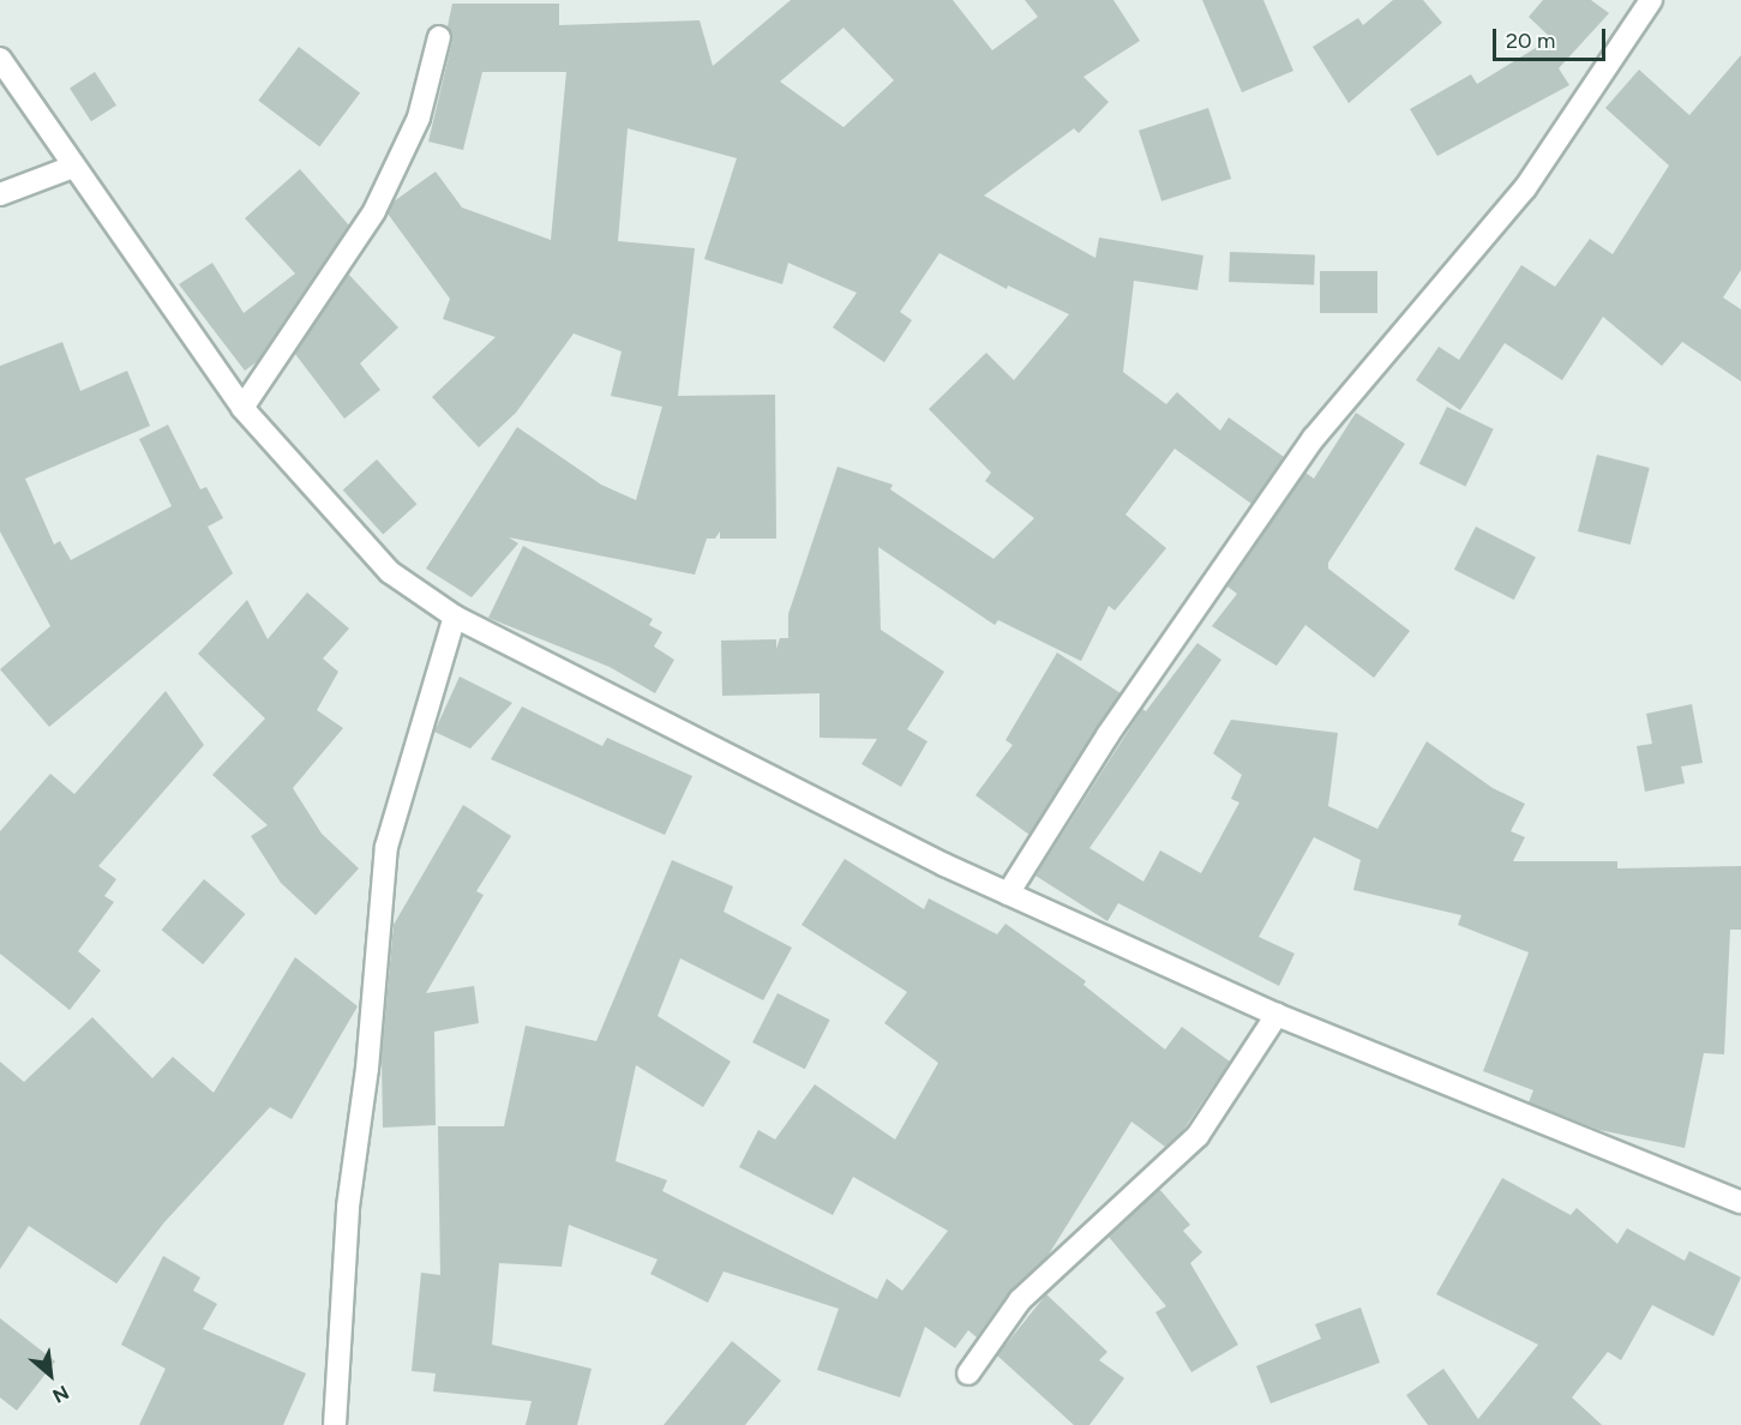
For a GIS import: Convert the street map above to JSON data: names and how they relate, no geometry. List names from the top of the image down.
{
  "scale_bar": "20 m",
  "north": "bottom right"
}
